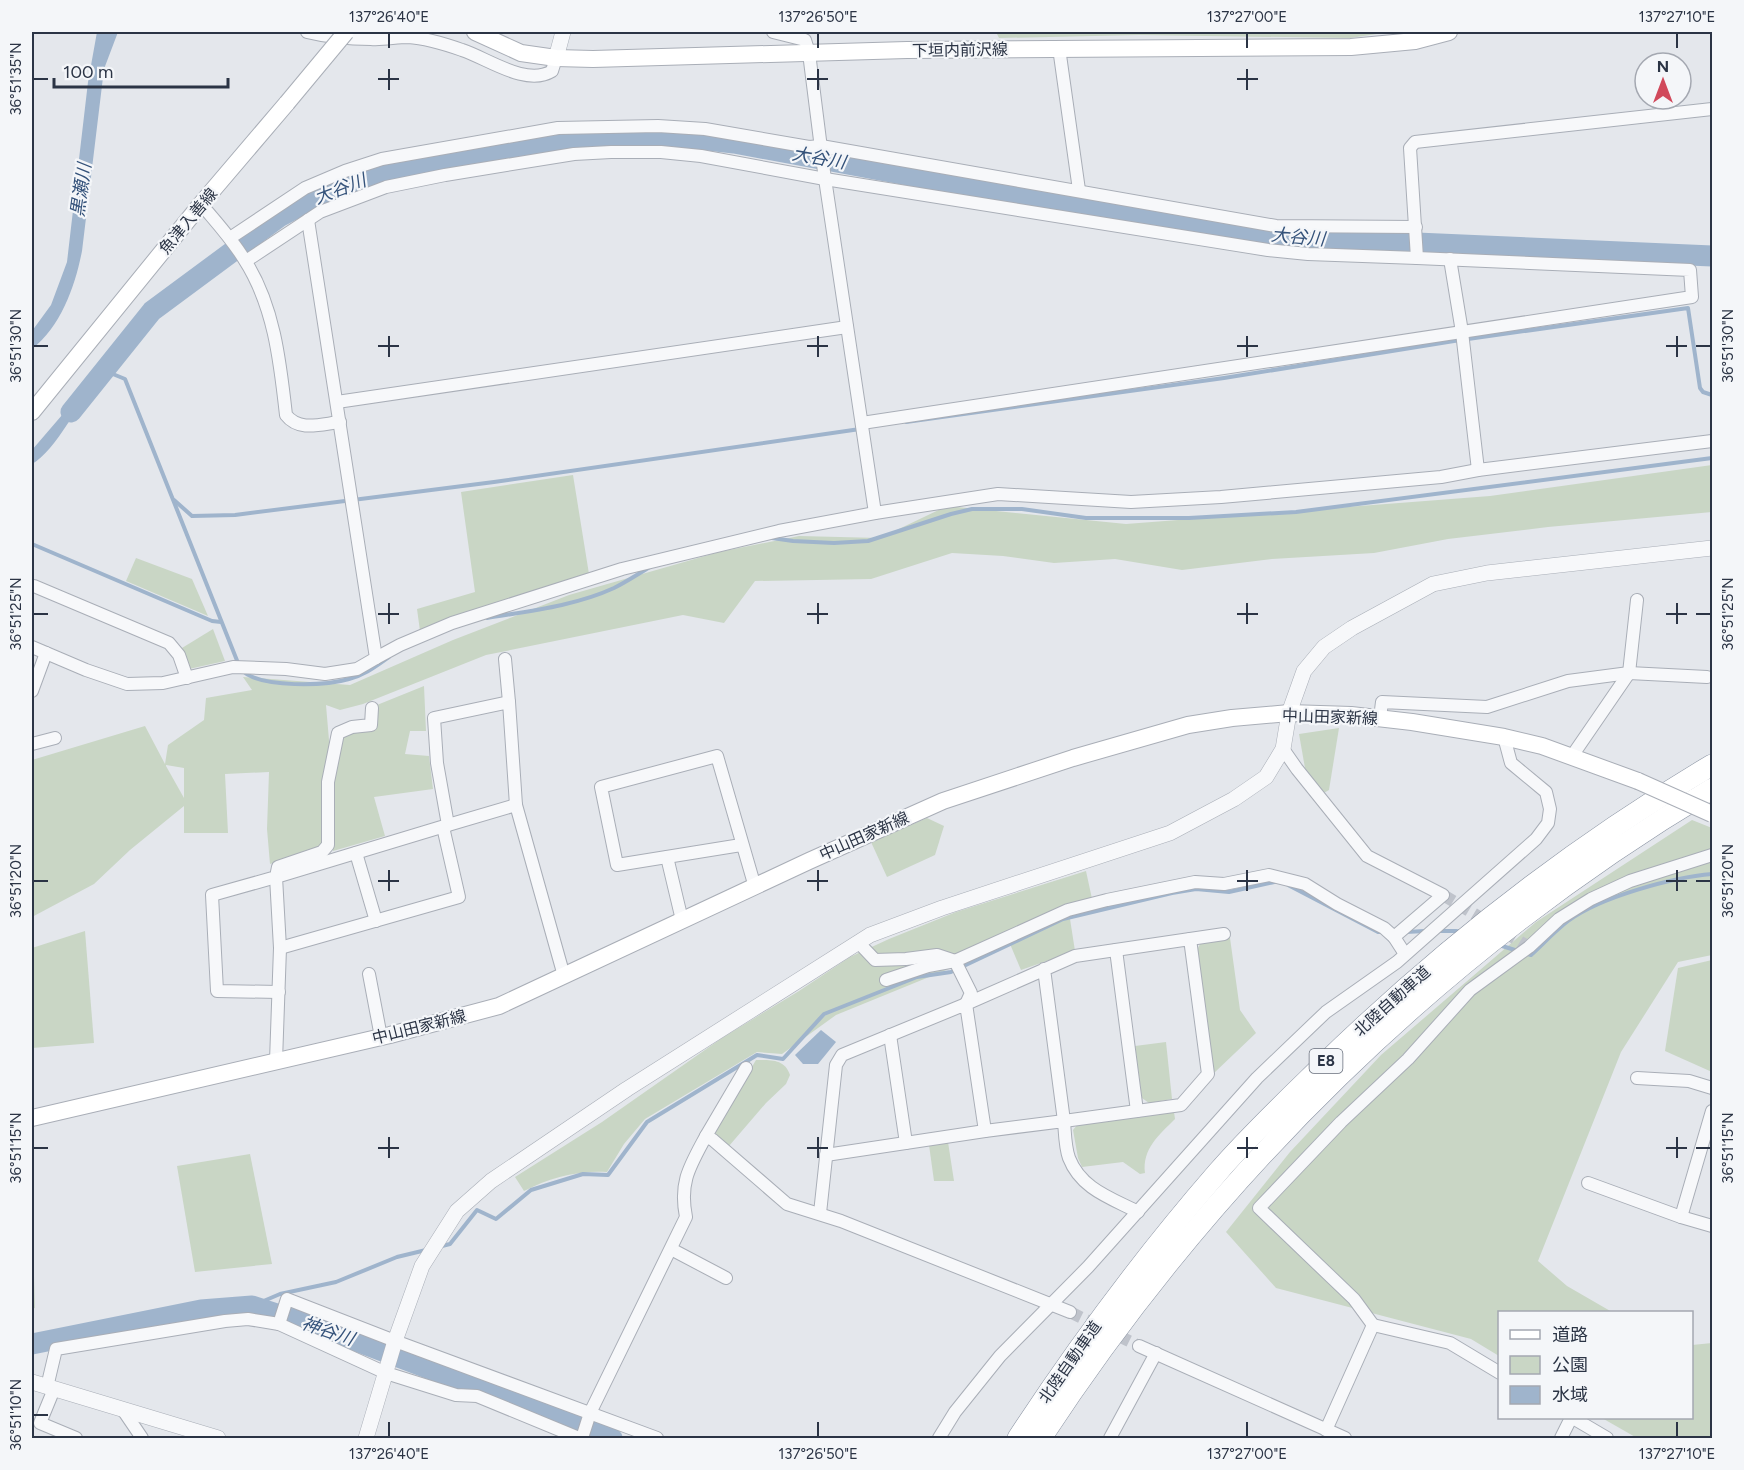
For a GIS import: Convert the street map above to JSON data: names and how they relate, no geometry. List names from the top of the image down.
{
  "streets": {
    "highway": ["北陸自動車道", "E8"],
    "main road": ["下垣内前沢線", "魚津入善線", "中山田家新線"]
  },
  "water": ["大谷川", "黒瀬川", "神谷川"],
  "legend": ["道路", "公園", "水域"],
  "scale_bar": "100 m",
  "north": "top",
  "coordinates": [
    "137°26'40\"E",
    "137°26'50\"E",
    "137°27'00\"E",
    "137°27'10\"E",
    "36°51'35\"N",
    "36°51'30\"N",
    "36°51'25\"N",
    "36°51'20\"N",
    "36°51'15\"N",
    "36°51'10\"N"
  ]
}
